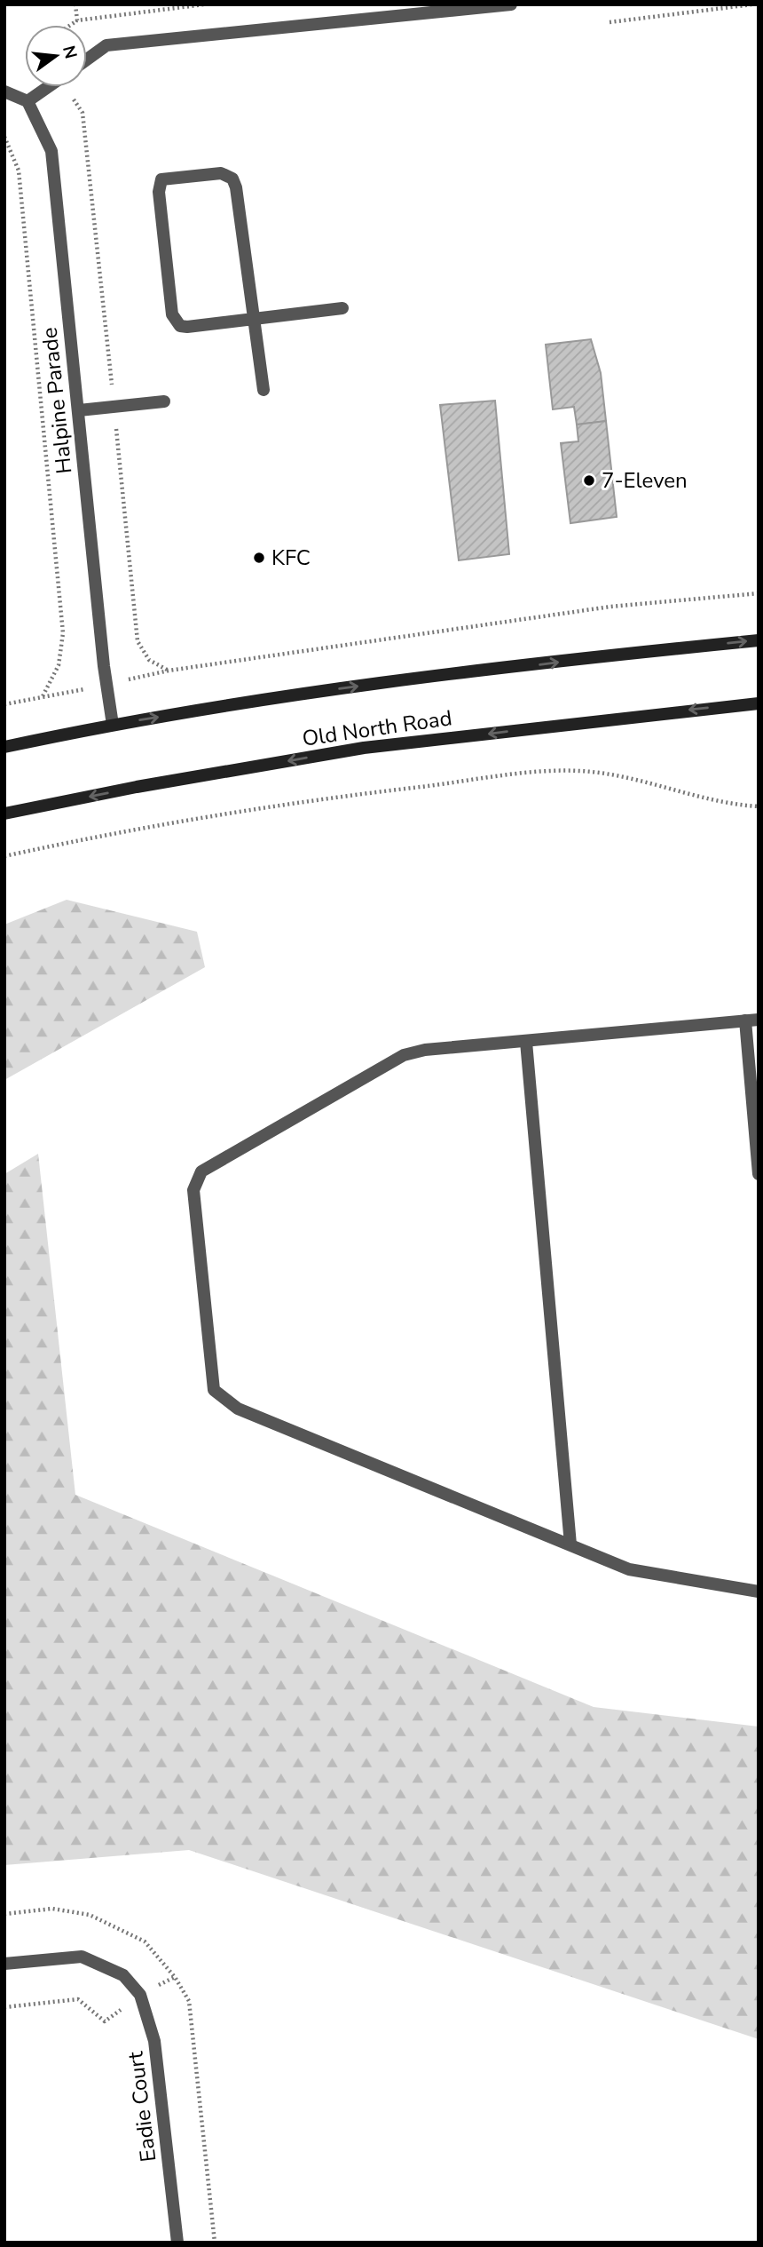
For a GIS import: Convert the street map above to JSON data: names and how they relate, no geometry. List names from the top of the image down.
{
  "streets": {
    "main road": ["Old North Road"],
    "street": ["Halpine Parade", "Eadie Court"]
  },
  "crossings": [
    ["Halpine Parade", "Old North Road"]
  ],
  "places": ["7-Eleven", "KFC"],
  "north": "right"
}
